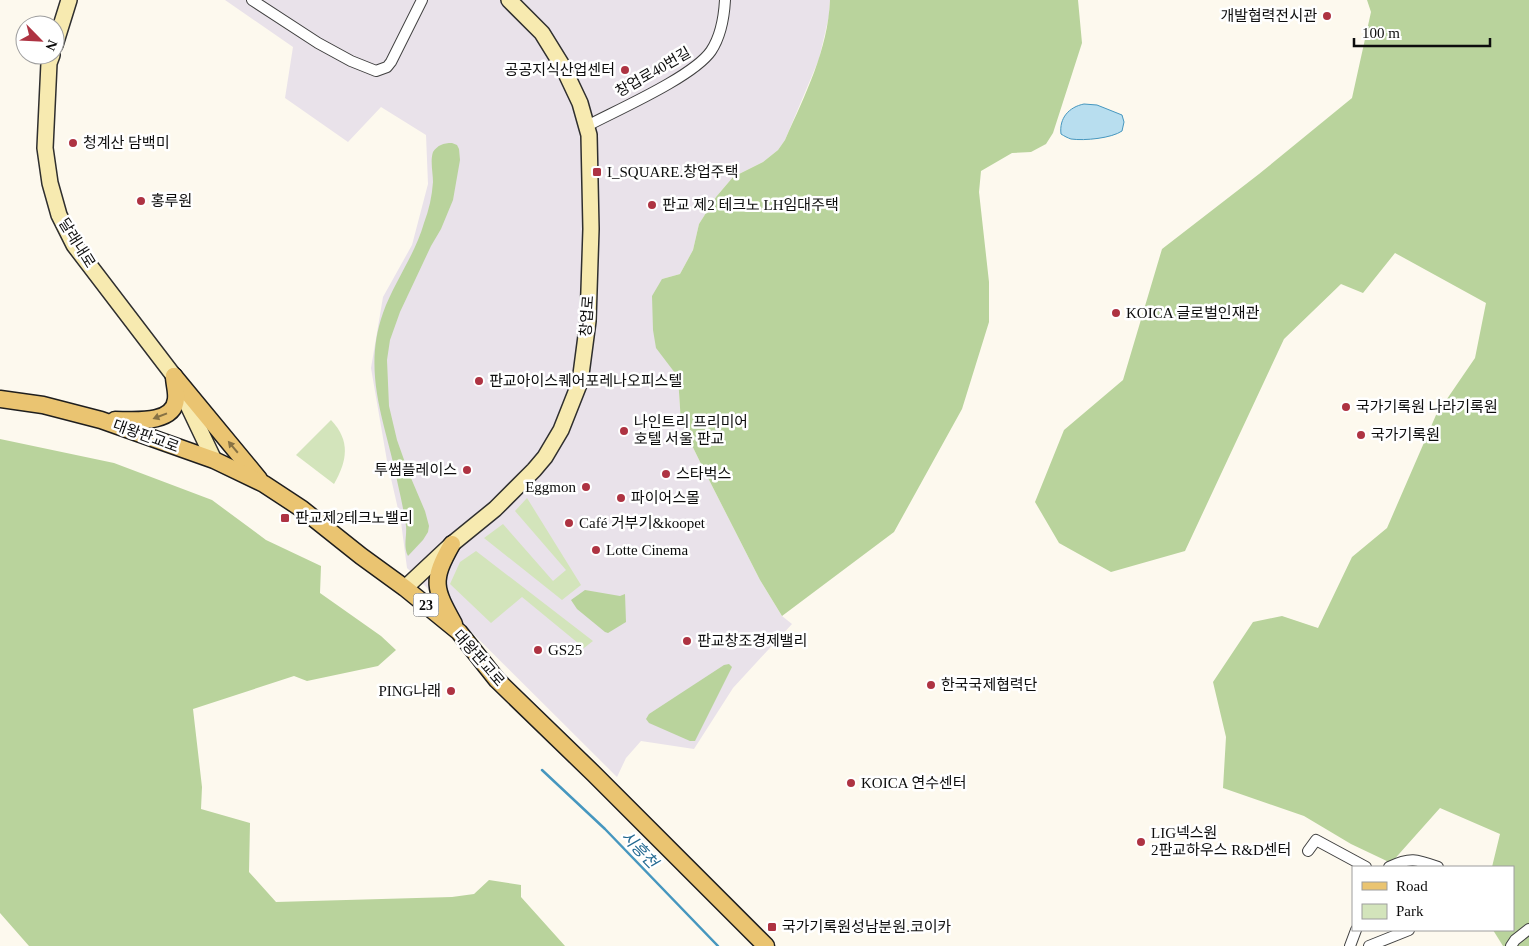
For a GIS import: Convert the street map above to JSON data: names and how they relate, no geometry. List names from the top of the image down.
{
  "streets": {
    "main road": ["대왕판교로", "23"],
    "street": ["창업로40번길", "달래내로", "창업로"]
  },
  "crossings": [
    ["창업로40번길", "창업로"],
    ["달래내로", "대왕판교로"],
    ["창업로", "대왕판교로"]
  ],
  "water": ["시흥천"],
  "places": {
    "other": [
      "개발협력전시관",
      "공공지식산업센터",
      "청계산 담백미",
      "홍루원",
      "판교 제2 테크노 LH임대주택",
      "KOICA 글로벌인재관",
      "판교아이스퀘어포레나오피스텔",
      "국가기록원 나라기록원",
      "나인트리 프리미어 호텔 서울 판교",
      "국가기록원",
      "투썸플레이스",
      "스타벅스",
      "Eggmon",
      "파이어스몰",
      "Café 거부기&koopet",
      "Lotte Cinema",
      "판교창조경제밸리",
      "GS25",
      "한국국제협력단",
      "PING나래",
      "KOICA 연수센터",
      "LIG넥스원 2판교하우스 R&D센터"
    ],
    "transit": ["I_SQUARE.창업주택", "판교제2테크노밸리", "국가기록원성남분원.코이카"]
  },
  "legend": ["Road", "Park"],
  "scale_bar": "100 m",
  "north": "bottom right"
}
